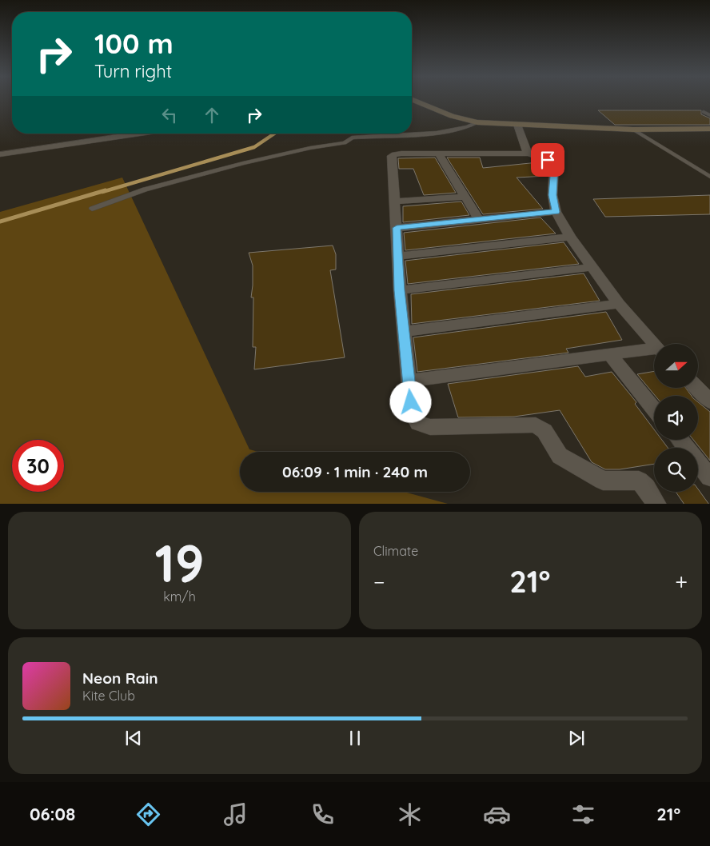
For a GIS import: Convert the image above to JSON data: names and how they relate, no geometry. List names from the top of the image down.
{
  "north": "right",
  "page": {
    "turn": ["100 m", "Turn right"],
    "limit": "30",
    "trip": "06:09 · 1 min · 240 m",
    "tile": [
      ["19", "km/h"],
      "Climate"
    ],
    "heat": ["−", "21°", "+"],
    "song": ["Neon Rain", "Kite Club"],
    "tabs": ["06:08", "21°"]
  }
}
